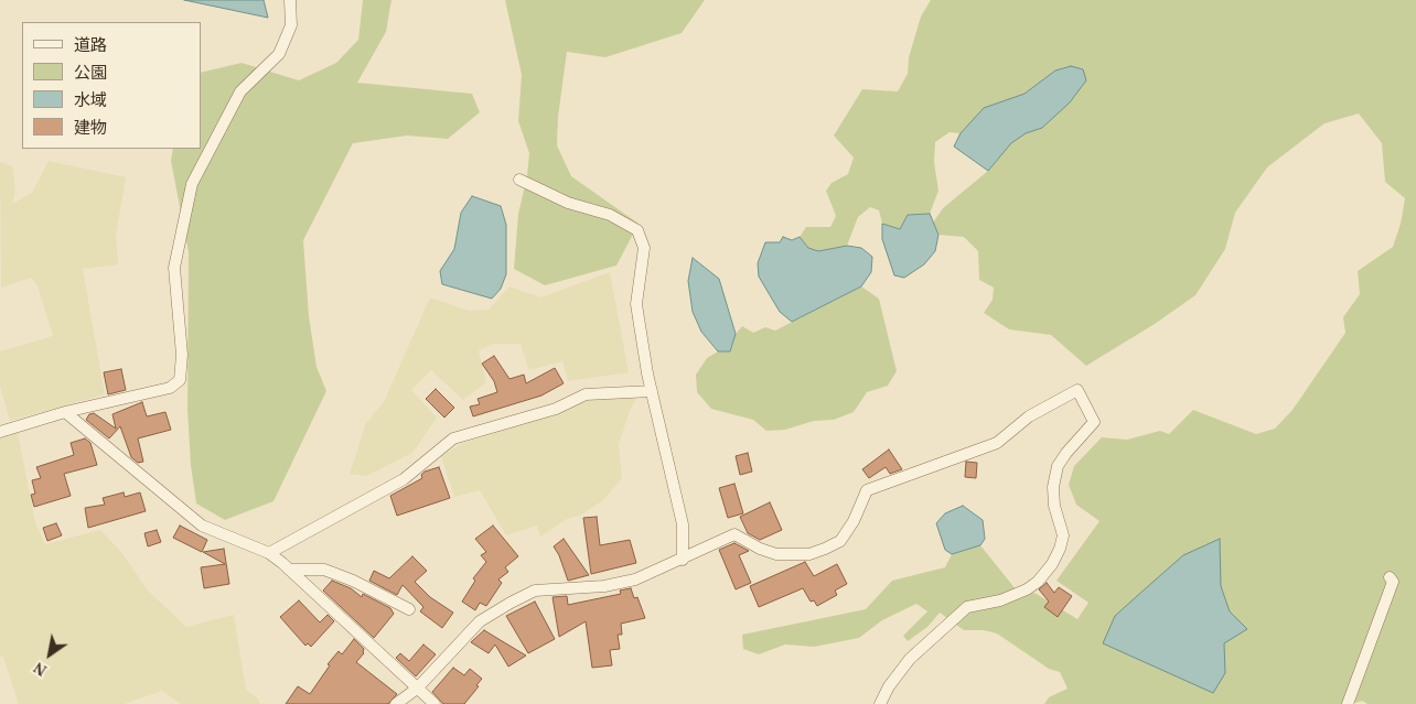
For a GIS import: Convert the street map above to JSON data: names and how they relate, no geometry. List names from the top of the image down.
{
  "legend": [
    "道路",
    "公園",
    "水域",
    "建物"
  ],
  "north": "bottom left"
}
